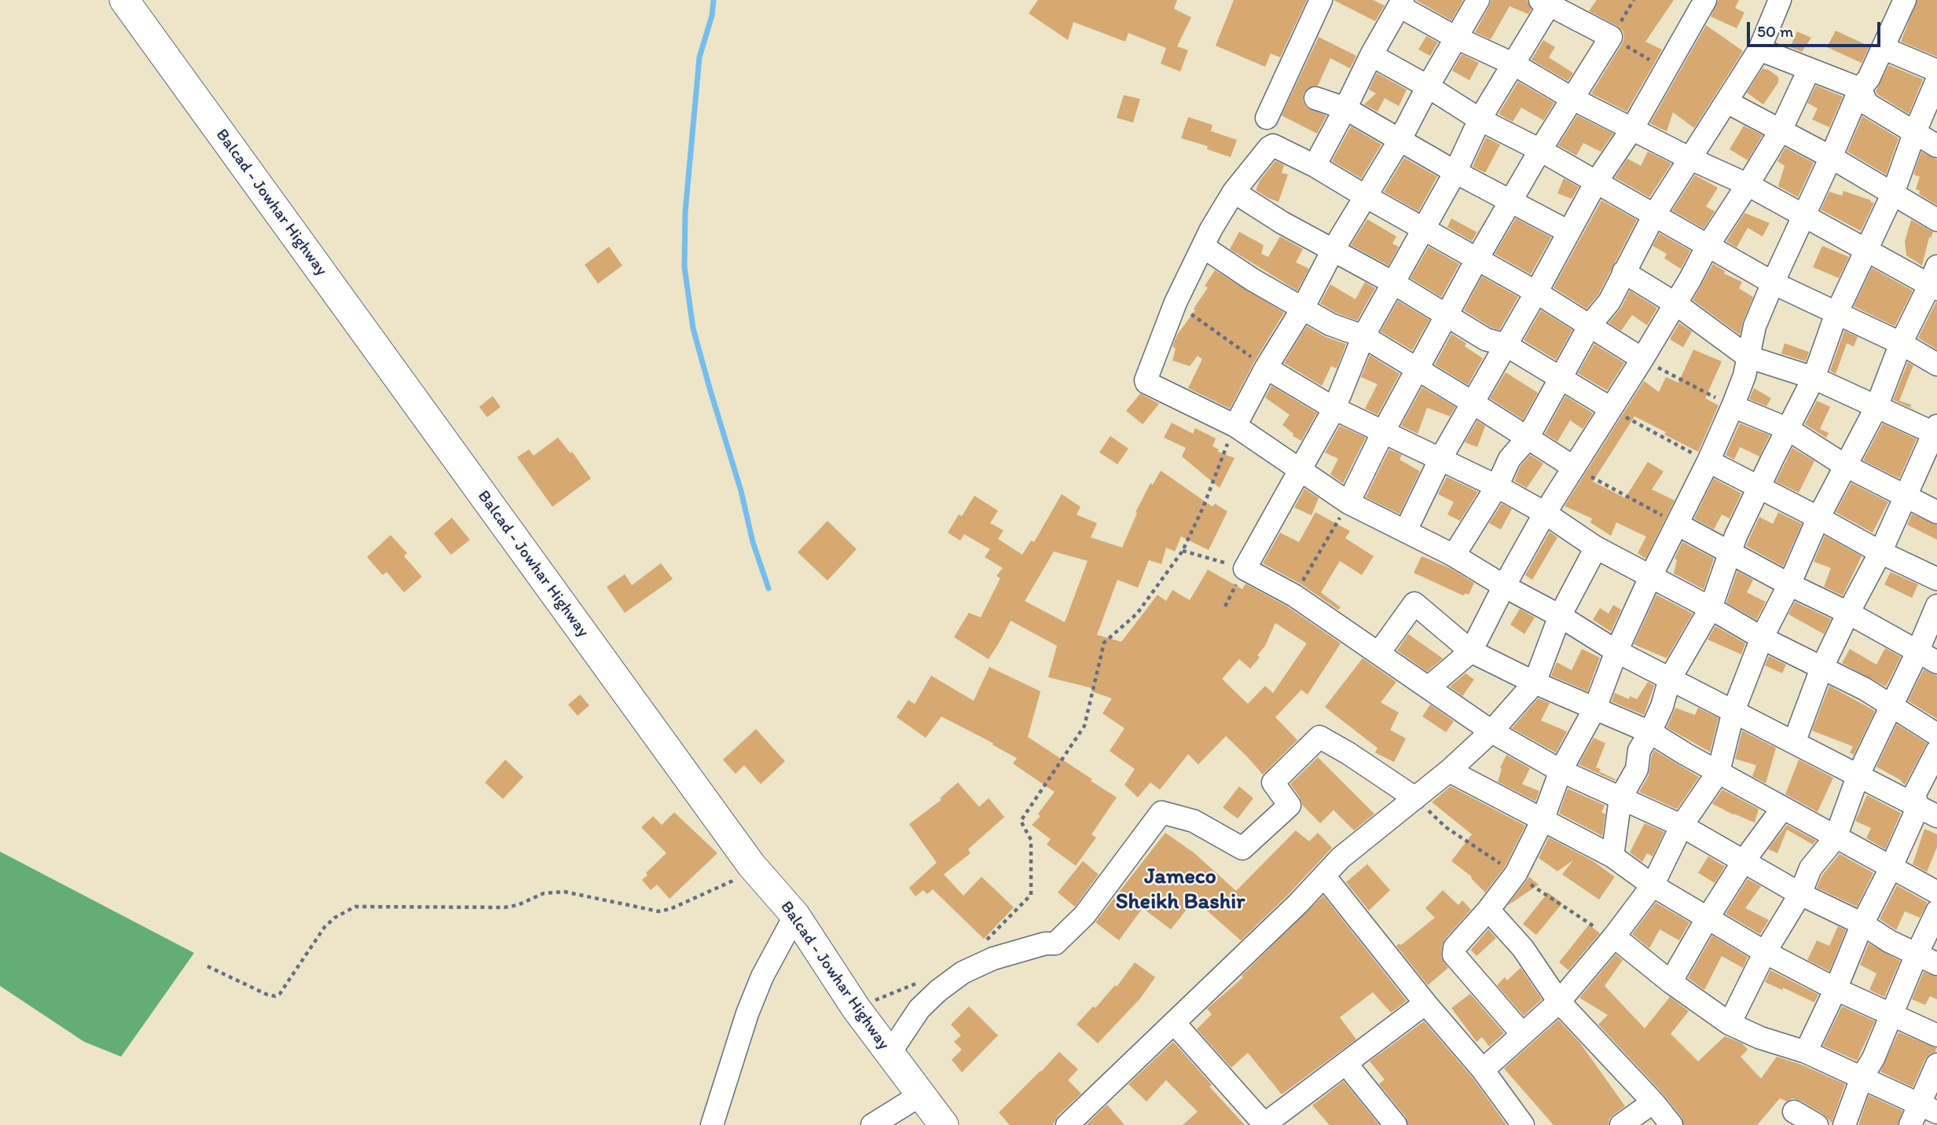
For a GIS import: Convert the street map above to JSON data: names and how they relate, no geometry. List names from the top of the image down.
{
  "streets": {
    "main road": ["Balcad - Jowhar Highway"]
  },
  "districts": ["Jameco Sheikh Bashir"],
  "scale_bar": "50 m"
}
